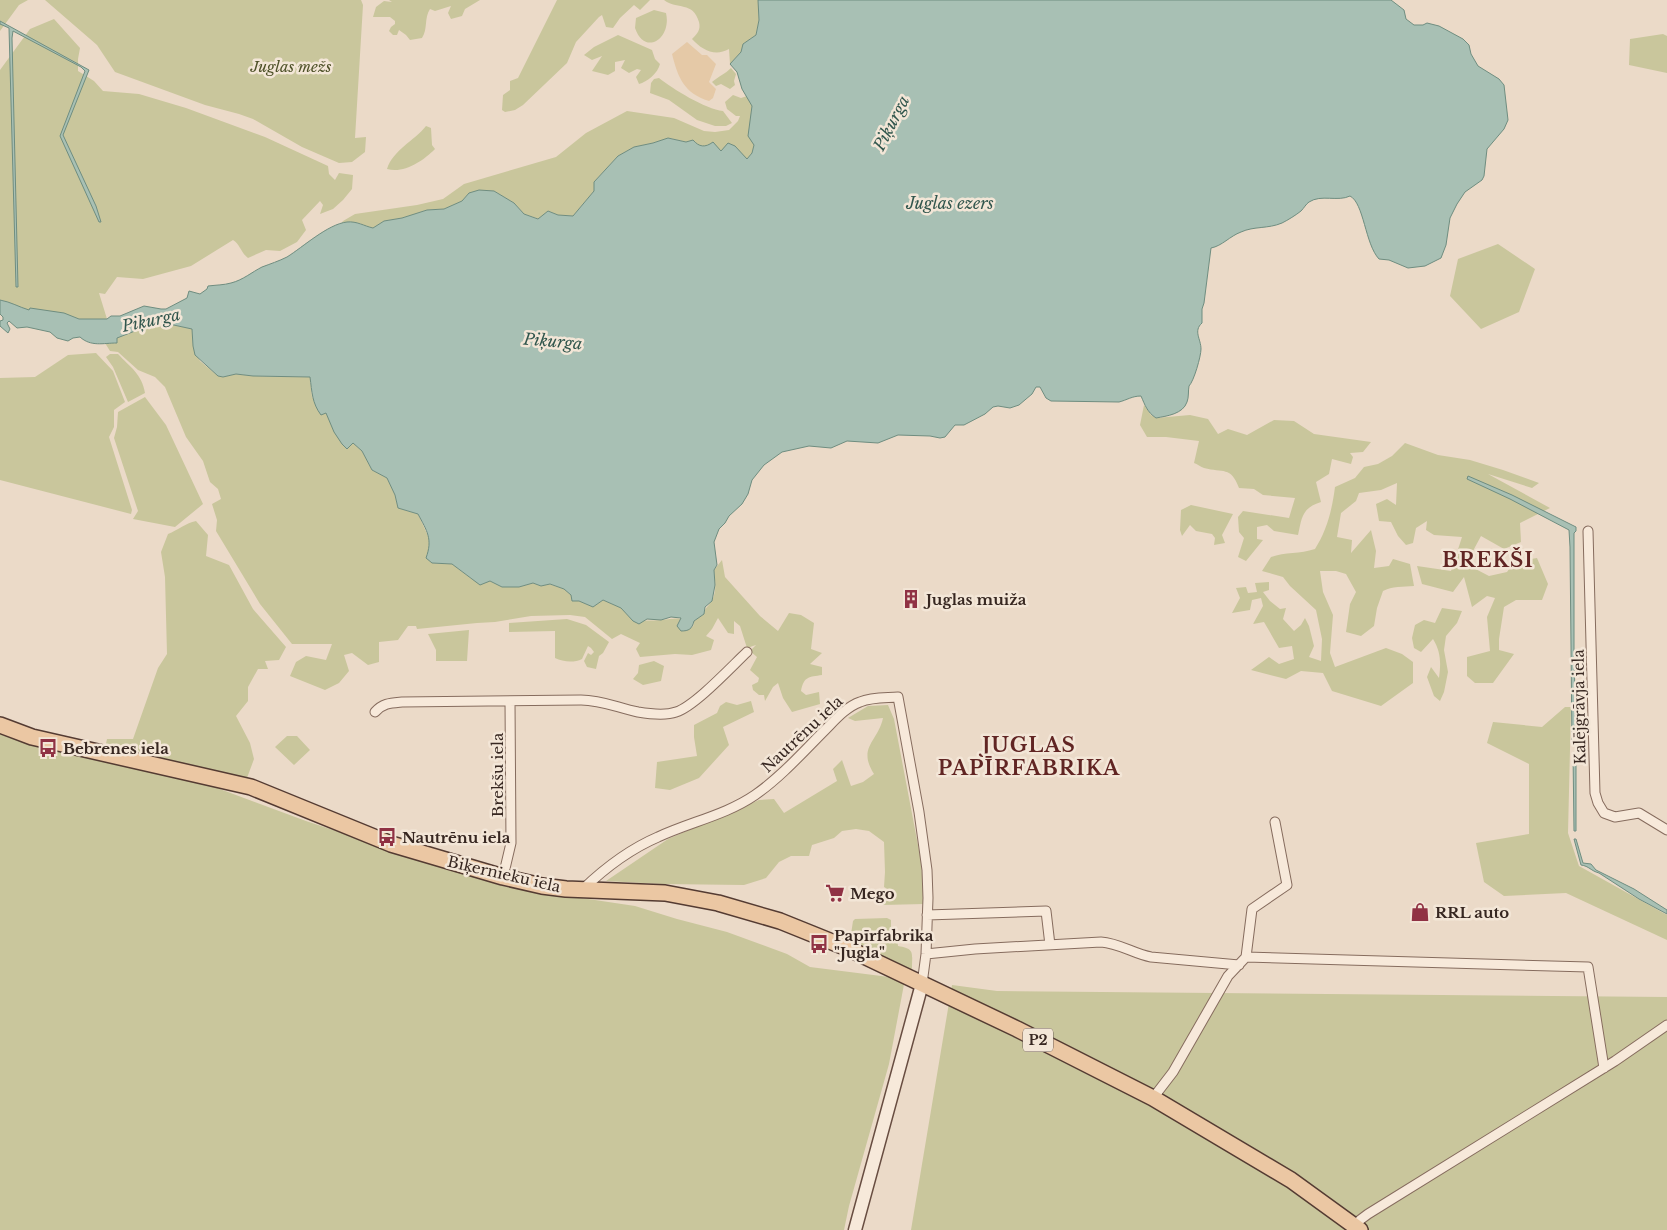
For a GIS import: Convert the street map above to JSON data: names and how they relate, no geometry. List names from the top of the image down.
{
  "streets": {
    "main road": ["Biķernieku iela", "P2"],
    "street": ["Kalējgrāvja iela", "Nautrēnu iela", "Brekšu iela"]
  },
  "crossings": [
    ["Nautrēnu iela", "Biķernieku iela"],
    ["Nautrēnu iela", "P2"],
    ["Brekšu iela", "Biķernieku iela"],
    ["Biķernieku iela", "P2"]
  ],
  "districts": ["BREKŠI", "JUGLAS PAPĪRFABRIKA"],
  "water": ["Piķurga", "Juglas ezers"],
  "parks": ["Juglas mežs"],
  "places": {
    "building": ["Juglas muiža"],
    "bus stop": ["Bebrenes iela", "Nautrēnu iela", "Papīrfabrika \"Jugla\""],
    "supermarket": ["Mego"],
    "shop": ["RRL auto"]
  }
}
